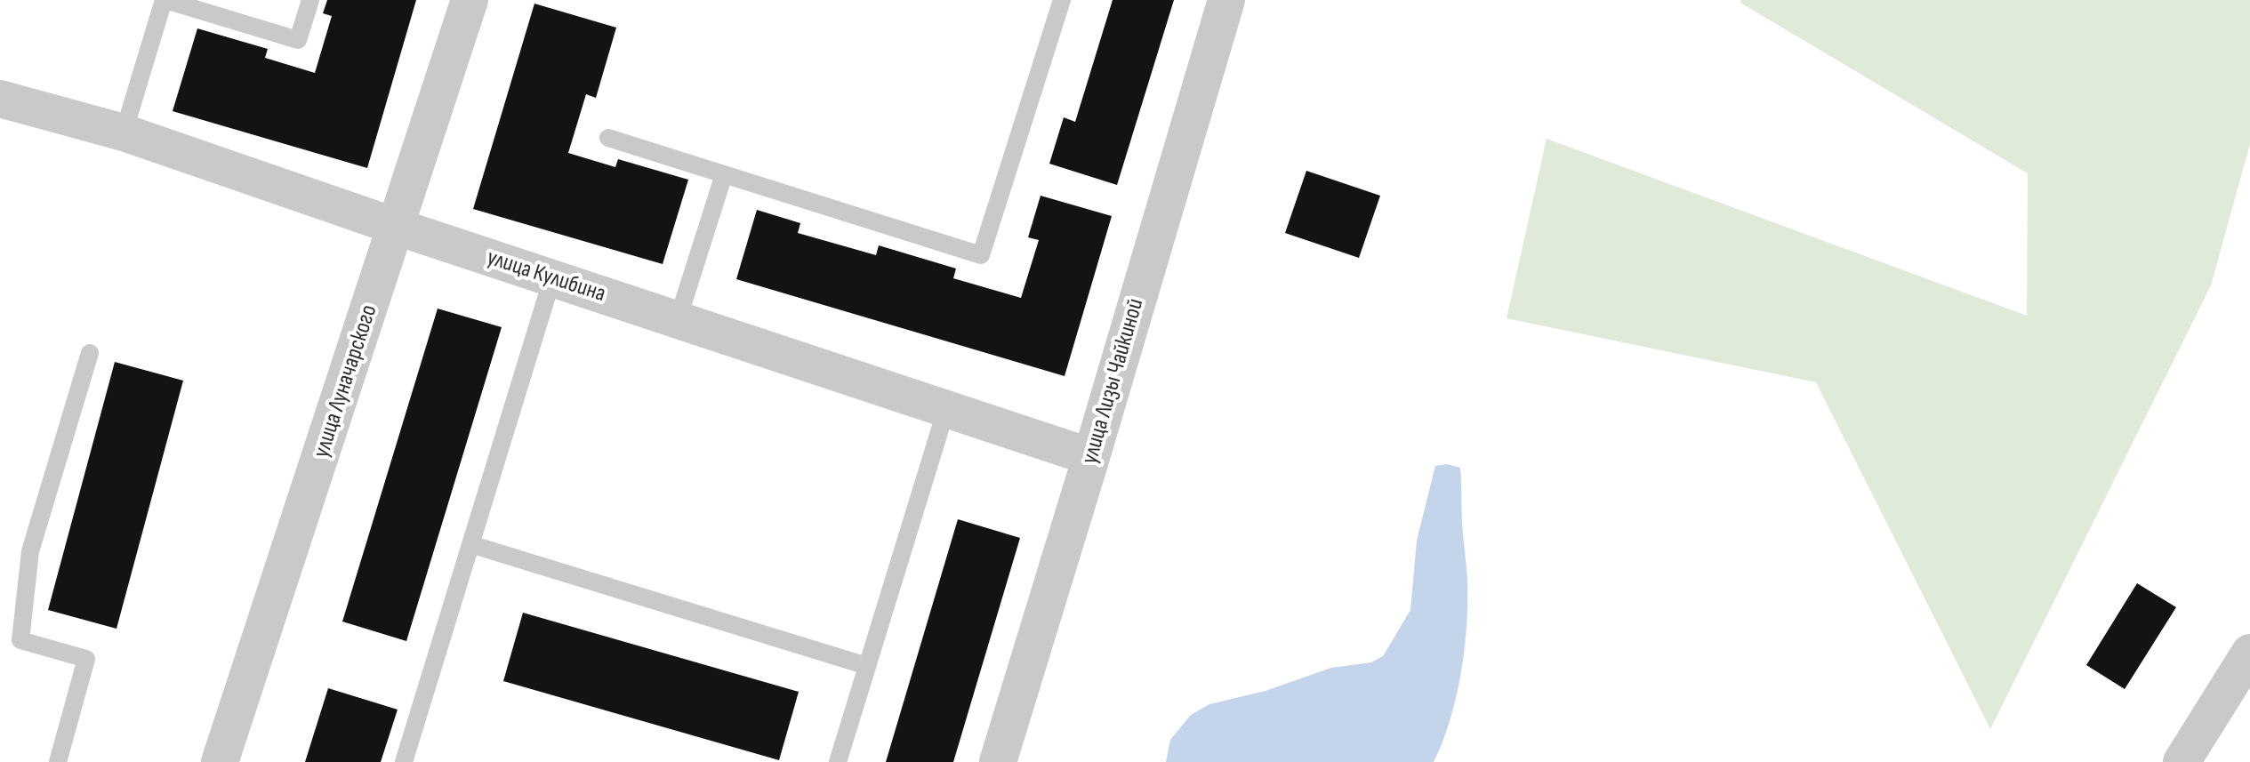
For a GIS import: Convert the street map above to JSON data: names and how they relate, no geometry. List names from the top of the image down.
{
  "streets": {
    "street": ["улица Кулибина", "улица Луначарского", "улица Лизы Чайкиной"]
  },
  "crossings": [
    ["улица Кулибина", "улица Луначарского"],
    ["улица Кулибина", "улица Лизы Чайкиной"]
  ]
}
